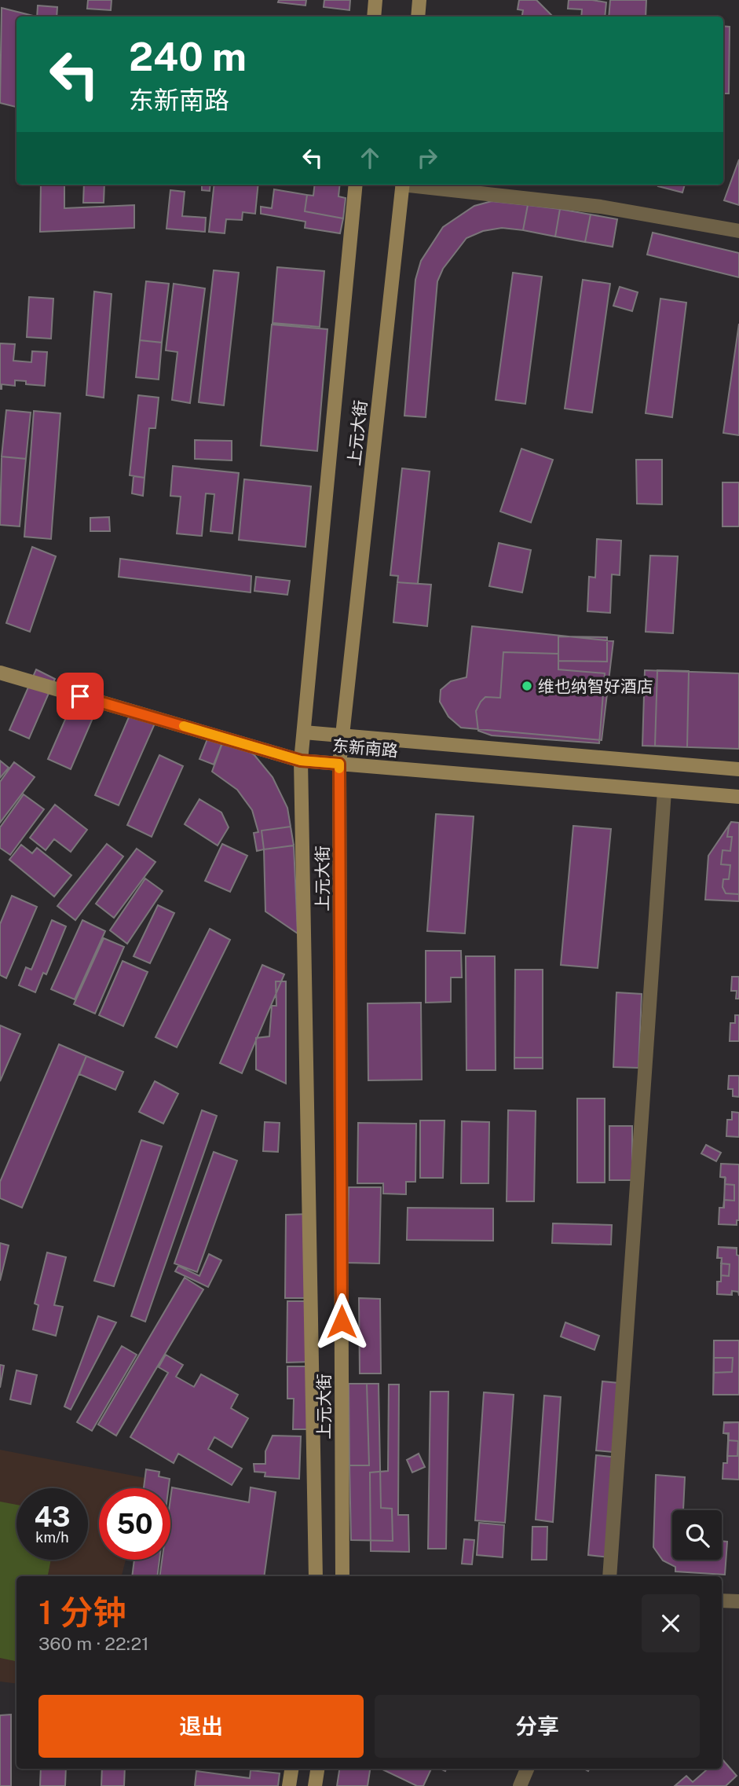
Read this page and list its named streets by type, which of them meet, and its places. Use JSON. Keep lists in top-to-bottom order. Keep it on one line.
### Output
{"streets":{"main road":["上元大街","东新南路"]},"crossings":[["上元大街","东新南路"]],"places":["维也纳智好酒店"],"page":{"turn":["240 m","东新南路"],"speed":"43 km/h","limit":"50","heading":["1 分钟","360 m · 22:21"],"buttons":["退出","分享"]}}
